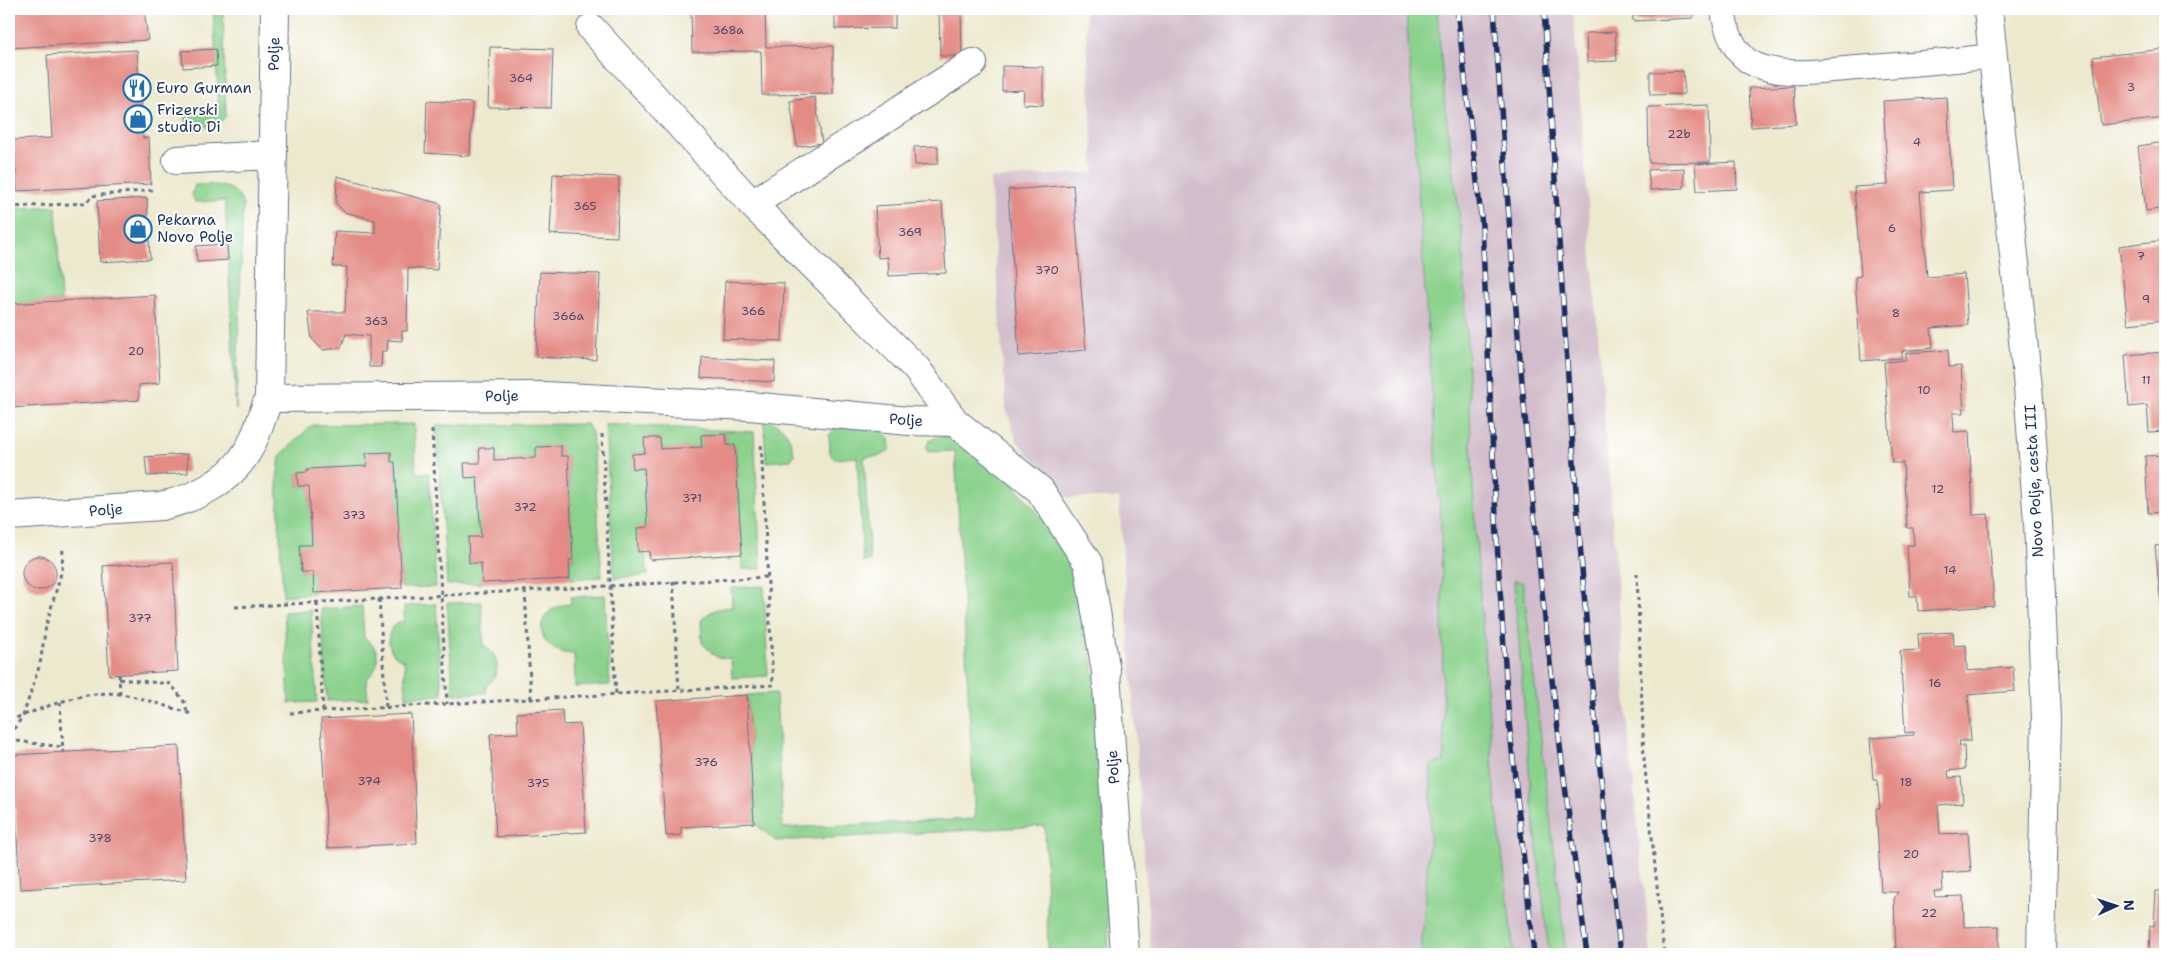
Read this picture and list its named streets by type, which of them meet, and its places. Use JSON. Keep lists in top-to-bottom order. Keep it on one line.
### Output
{"streets":{"street":["Polje","Novo Polje, cesta III"]},"places":{"restaurant":["Euro Gurman"],"shop":["Frizerski studio Di","Pekarna Novo Polje"]},"house_numbers":["368a","364","3","22b","4","365","6","369","7","370","9","366","8","366a","363","20","11","10","12","371","372","373","14","377","16","376","374","18","375","378","20","22"],"north":"right"}
